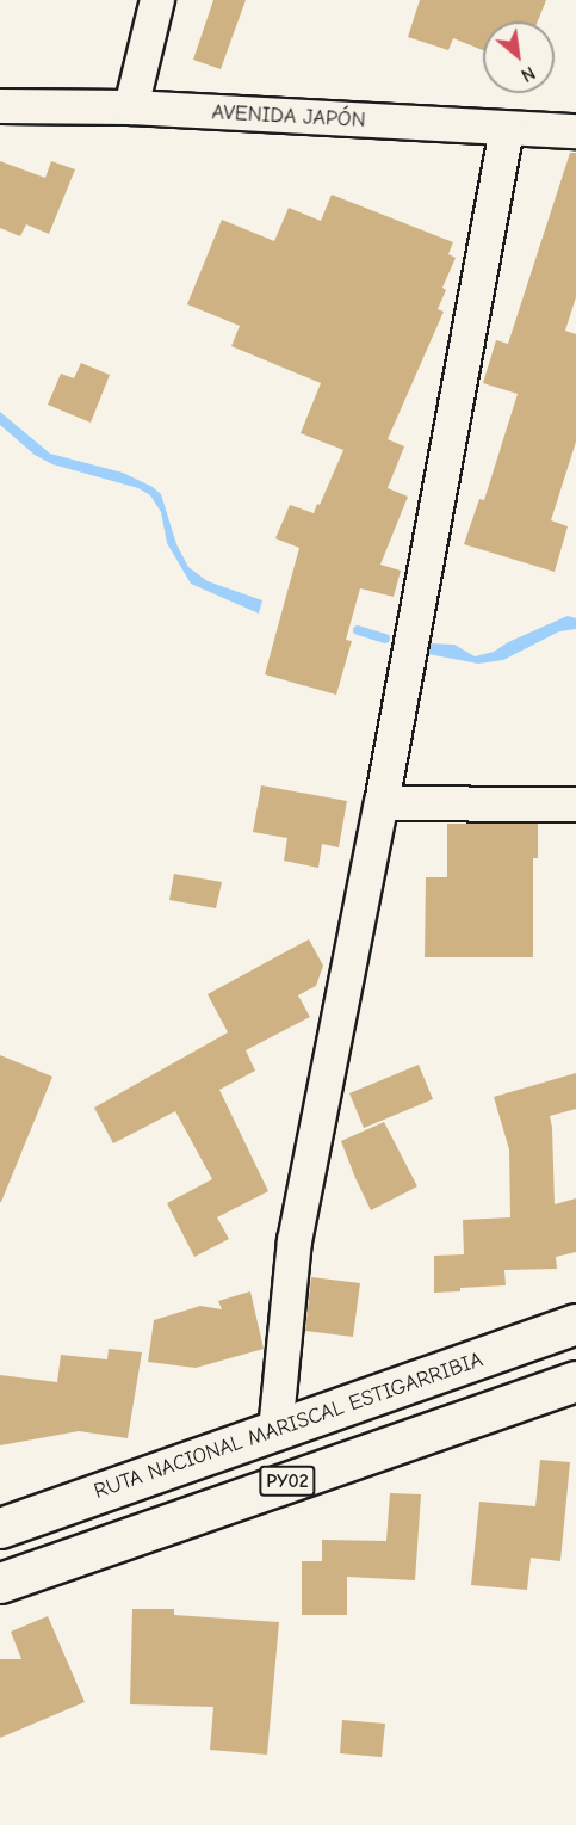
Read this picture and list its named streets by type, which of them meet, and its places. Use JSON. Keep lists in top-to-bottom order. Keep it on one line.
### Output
{"streets":{"highway":["RUTA NACIONAL MARISCAL ESTIGARRIBIA","PY02"],"street":["AVENIDA JAPÓN"]},"north":"bottom right"}
